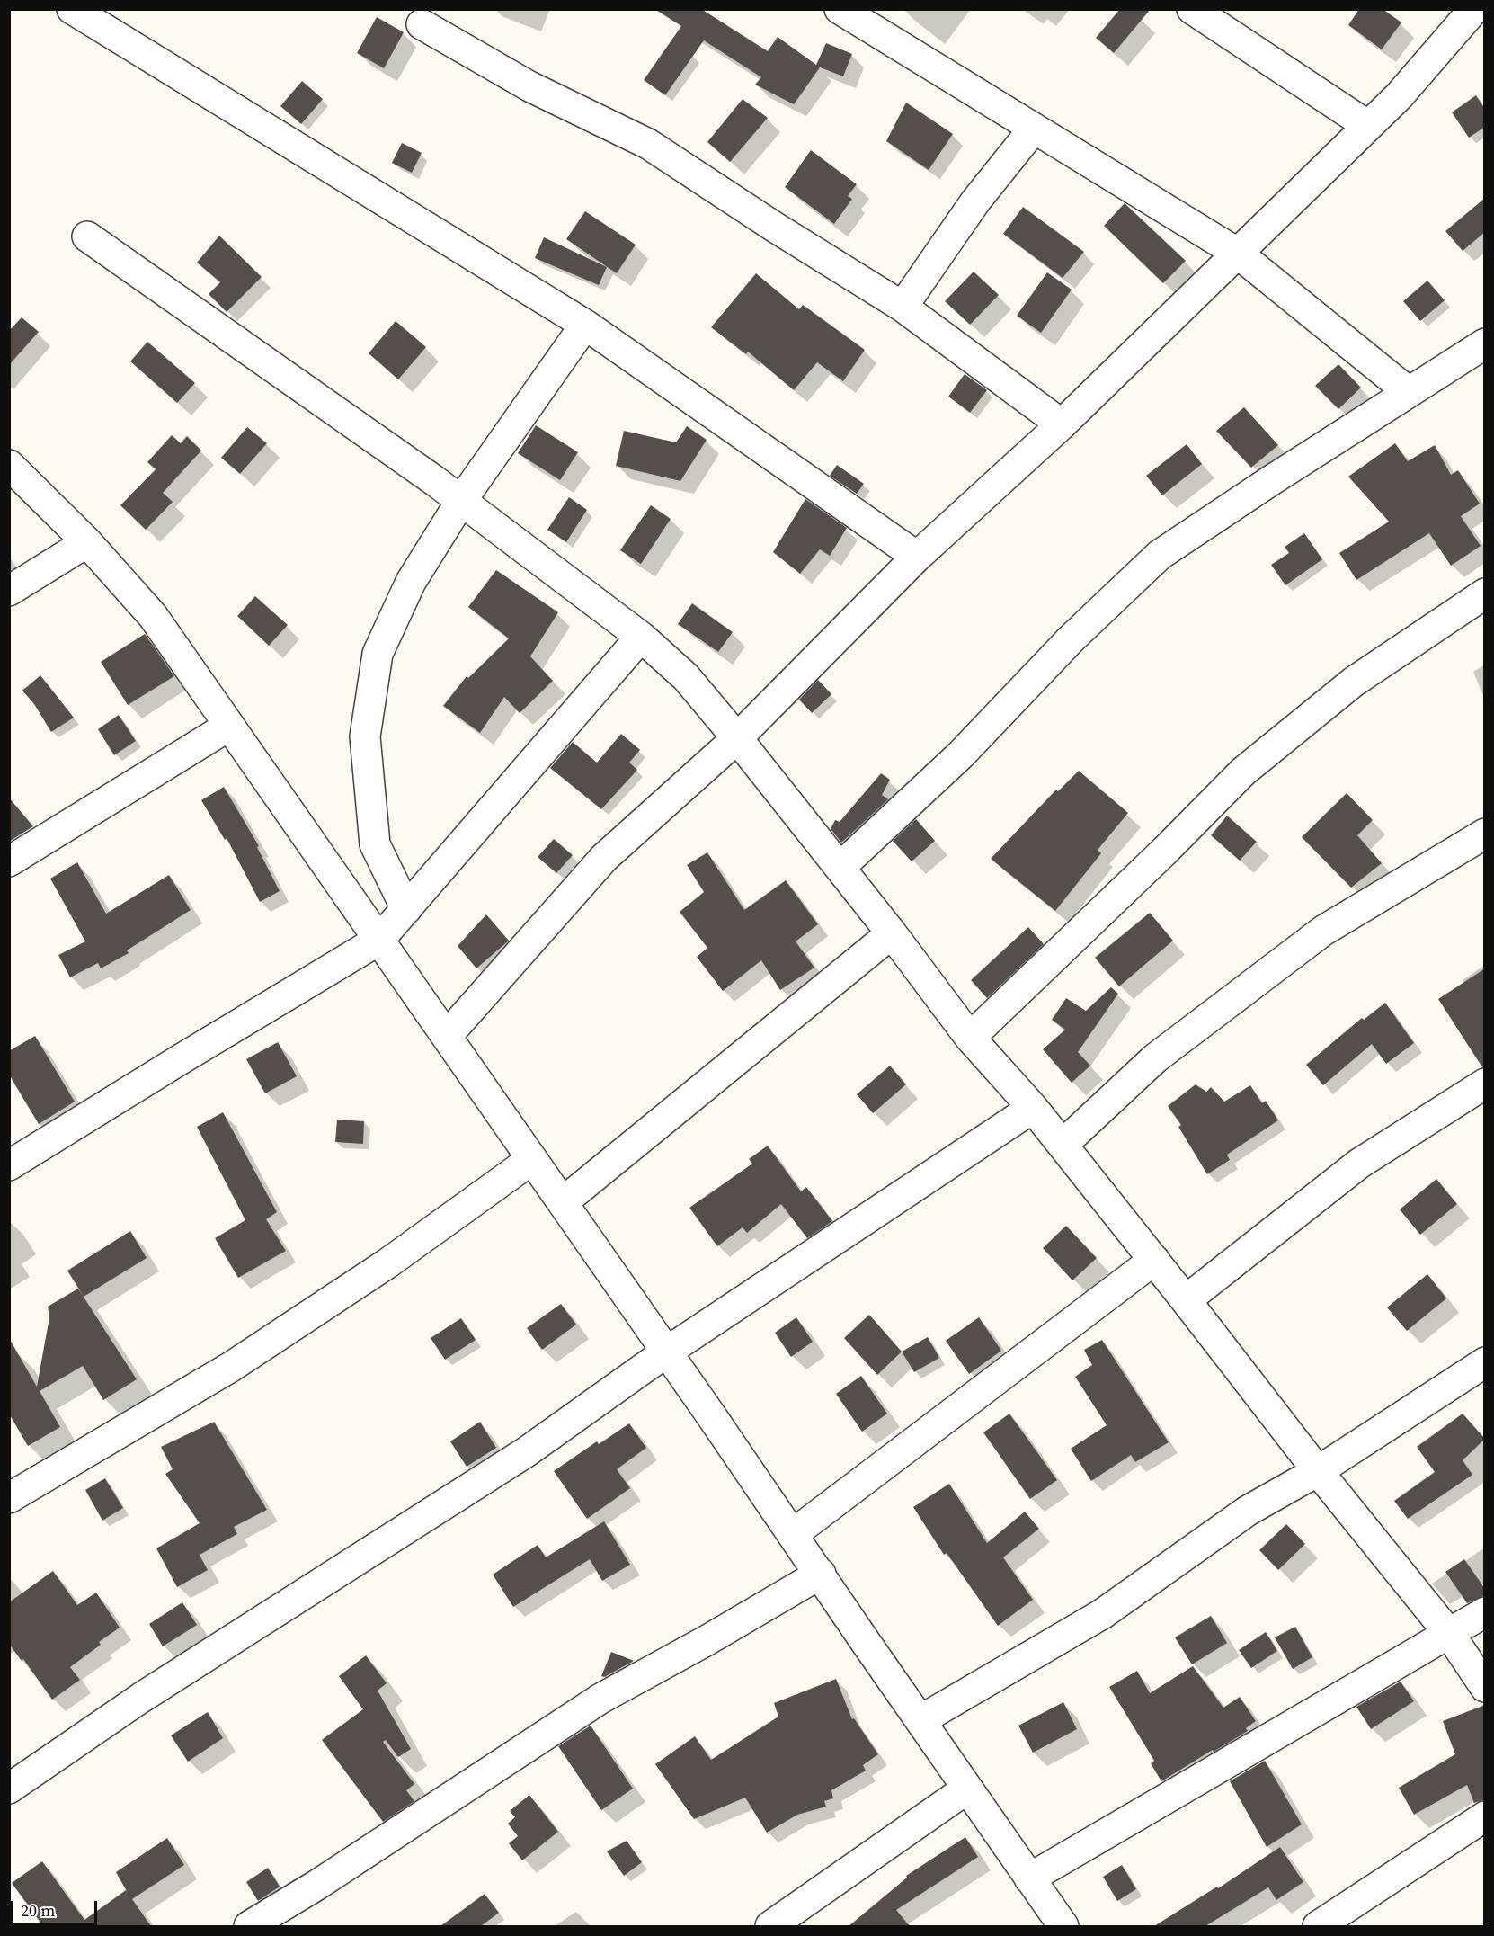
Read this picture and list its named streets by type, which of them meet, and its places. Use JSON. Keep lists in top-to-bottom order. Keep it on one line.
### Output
{"scale_bar":"20 m"}
